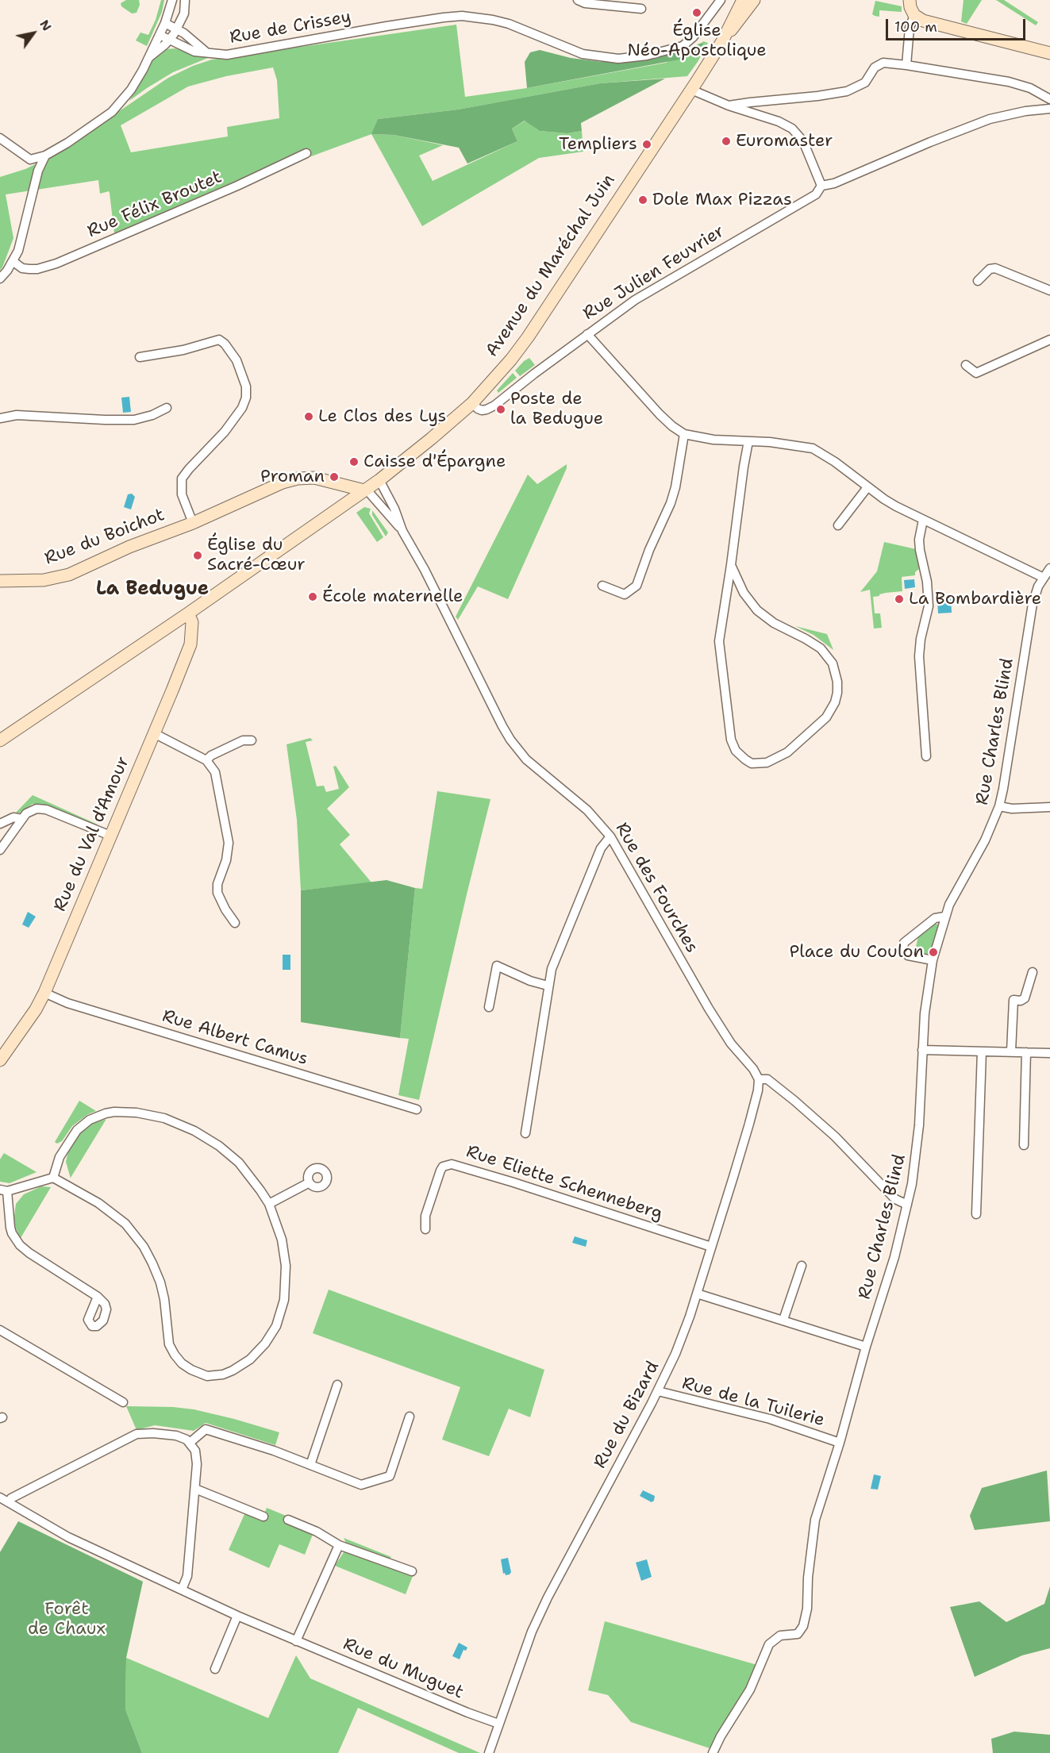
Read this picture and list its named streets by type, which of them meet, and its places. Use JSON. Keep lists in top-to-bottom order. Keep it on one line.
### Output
{"streets":{"main road":["Avenue du Maréchal Juin","Rue du Boichot","Rue du Val d'Amour"],"street":["Rue de Crissey","Rue Félix Broutet","Rue Julien Feuvrier","Rue Charles Blind","Rue des Fourches","Rue Albert Camus","Rue Eliette Schenneberg","Rue de la Tuilerie","Rue du Bizard","Rue du Muguet"]},"crossings":[["Avenue du Maréchal Juin","Rue Julien Feuvrier"],["Avenue du Maréchal Juin","Rue du Boichot"],["Avenue du Maréchal Juin","Rue du Val d'Amour"],["Avenue du Maréchal Juin","Rue des Fourches"],["Rue du Boichot","Rue des Fourches"],["Rue Charles Blind","Rue de la Tuilerie"],["Rue du Val d'Amour","Rue Albert Camus"],["Rue des Fourches","Rue du Bizard"],["Rue Eliette Schenneberg","Rue du Bizard"],["Rue de la Tuilerie","Rue du Bizard"],["Rue du Bizard","Rue du Muguet"]],"districts":["La Bedugue"],"parks":["Forêt de Chaux"],"places":["Église Néo-Apostolique","Euromaster","Templiers","Dole Max Pizzas","Poste de la Bedugue","Le Clos des Lys","Caisse d'Épargne","Proman","Église du Sacré-Cœur","École maternelle","La Bombardière","Place du Coulon"],"scale_bar":"100 m","north":"top right"}
